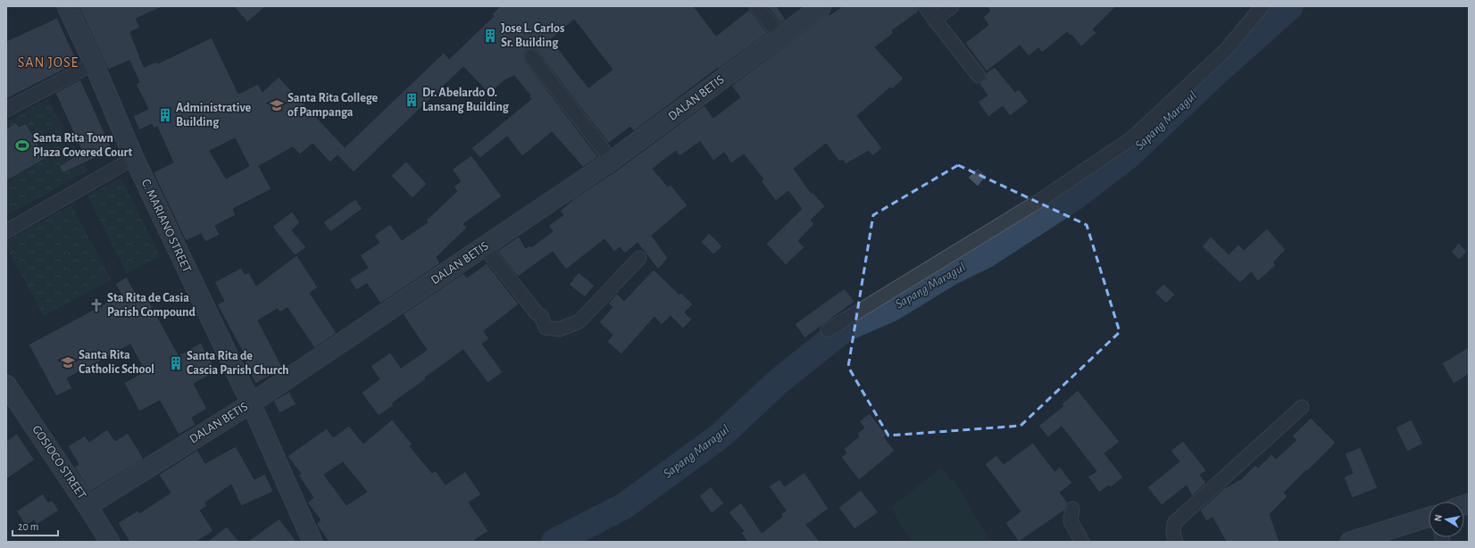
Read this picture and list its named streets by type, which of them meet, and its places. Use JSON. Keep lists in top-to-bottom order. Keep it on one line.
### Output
{"streets":{"street":["DALAN BETIS","C. MARIANO STREET","GOSIOCO STREET"]},"crossings":[["DALAN BETIS","C. MARIANO STREET"],["DALAN BETIS","GOSIOCO STREET"]],"districts":["SAN JOSE"],"water":["Sapang Maragul"],"places":{"building":["Jose L. Carlos Sr. Building","Dr. Abelardo O. Lansang Building","Administrative Building","Santa Rita de Cascia Parish Church"],"school or university":["Santa Rita College of Pampanga","Santa Rita Catholic School"],"sports":["Santa Rita Town Plaza Covered Court"],"church":["Sta Rita de Casia Parish Compound"]},"scale_bar":"20 m","north":"left"}
